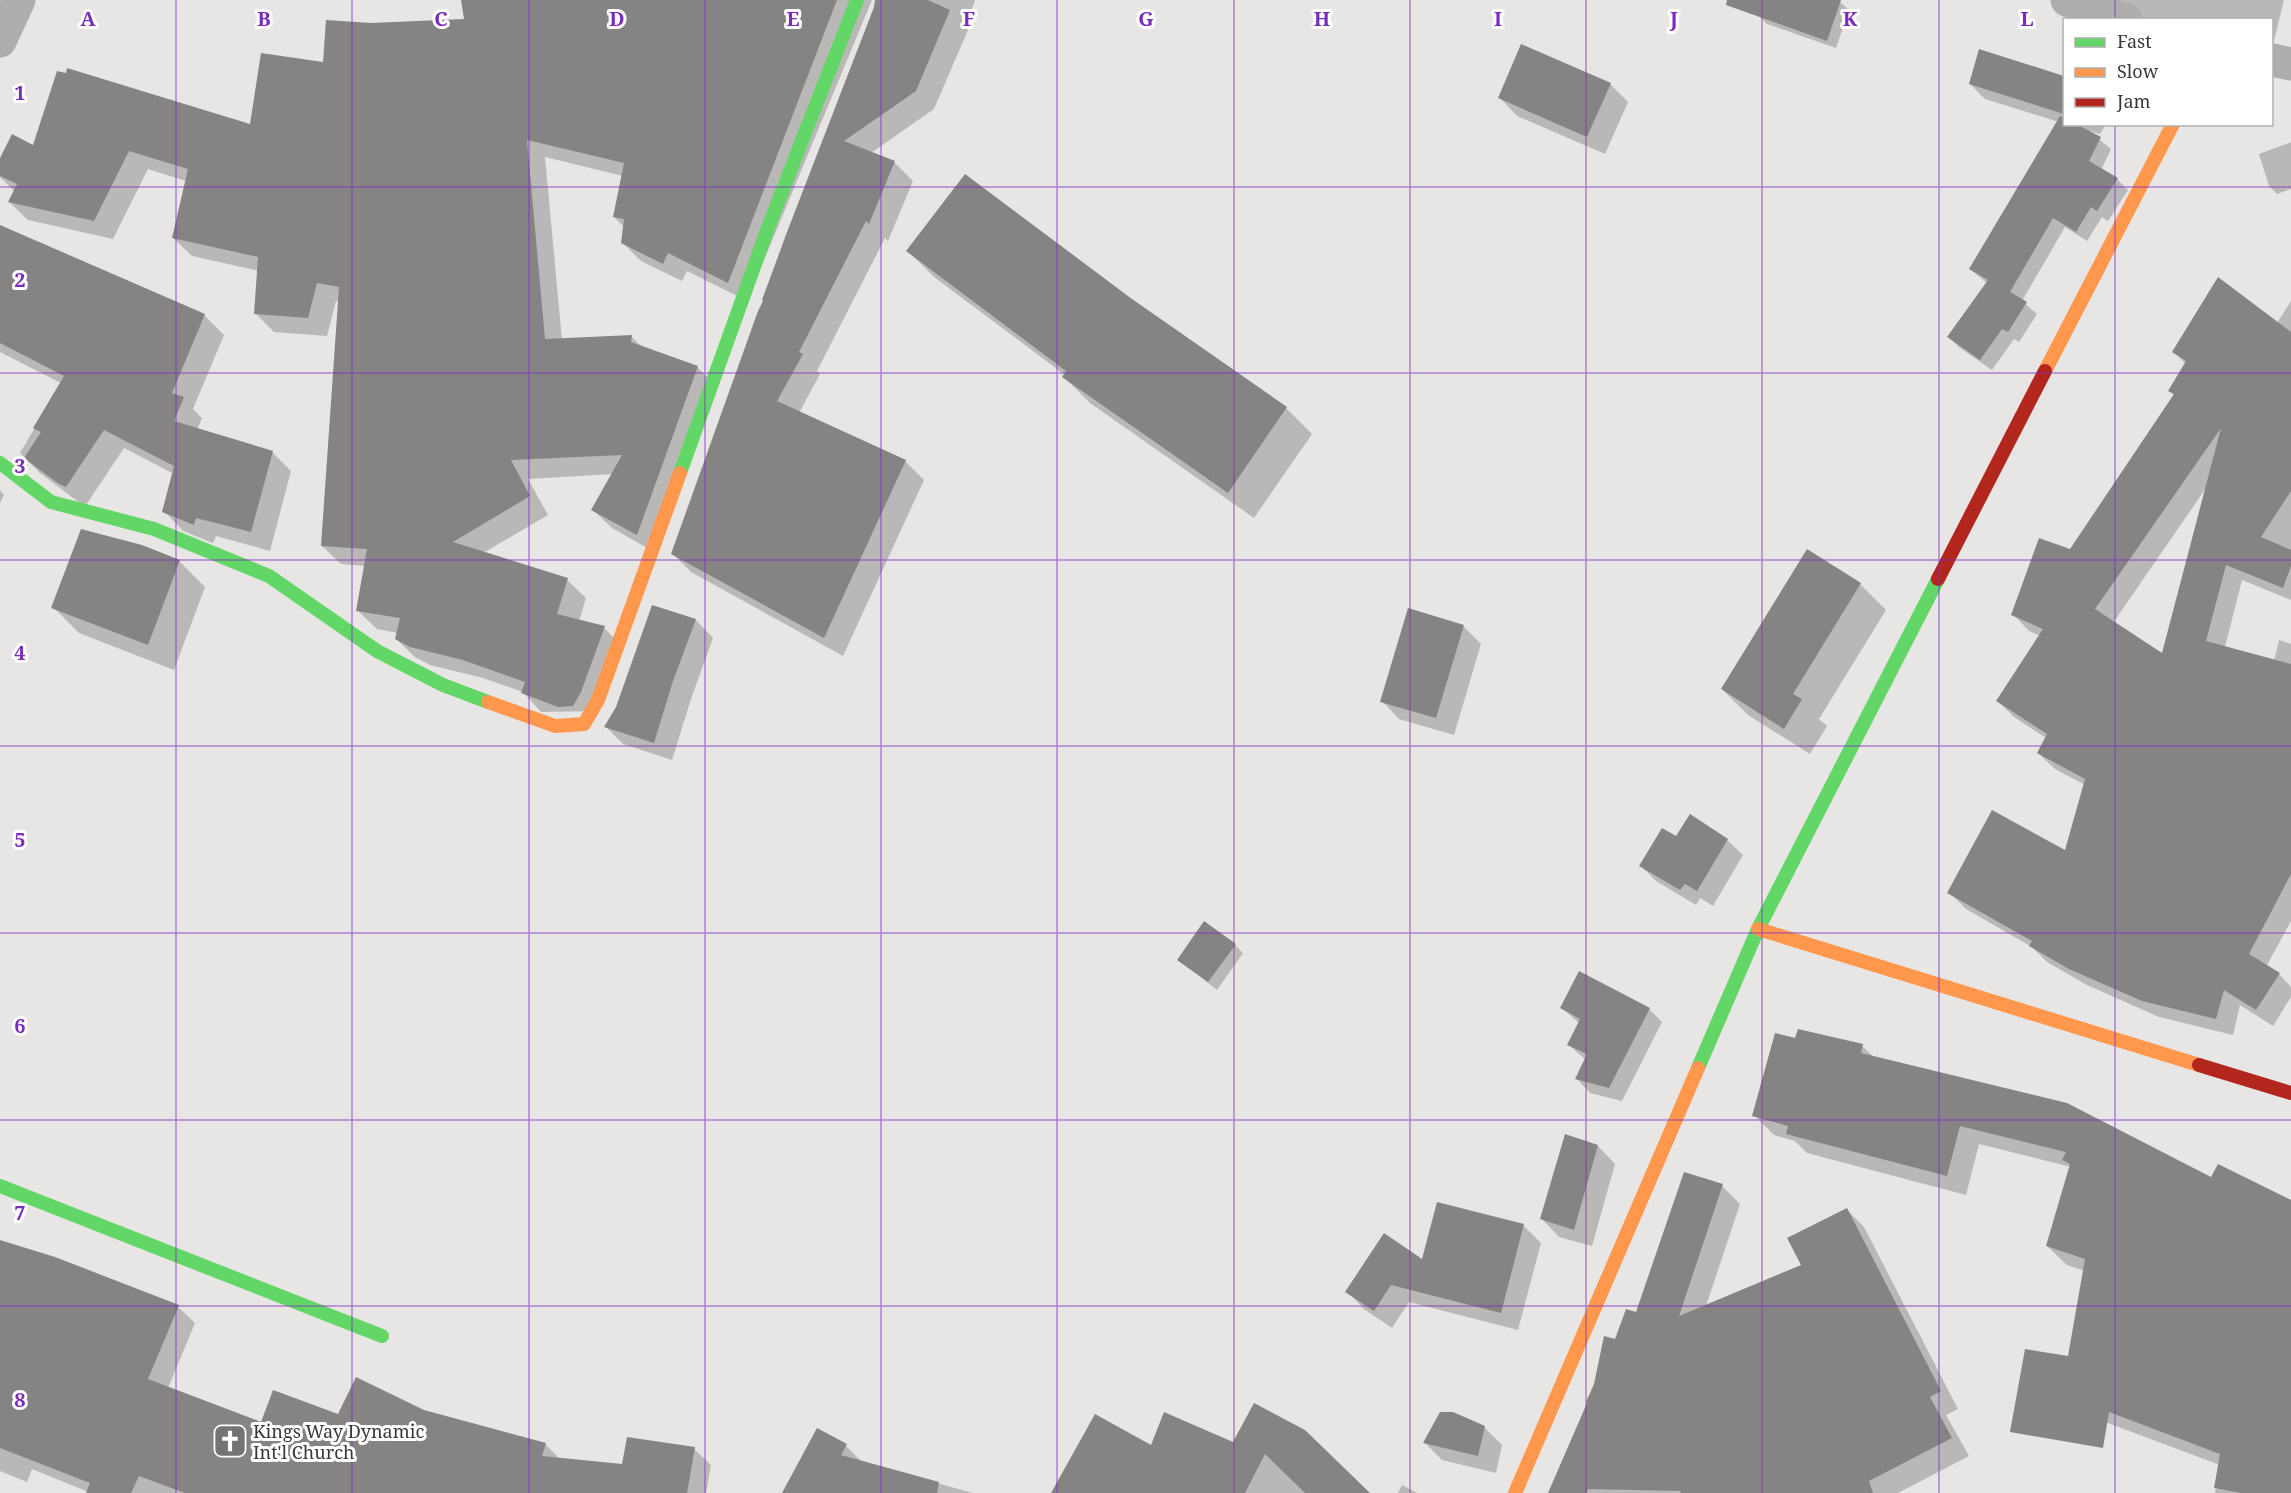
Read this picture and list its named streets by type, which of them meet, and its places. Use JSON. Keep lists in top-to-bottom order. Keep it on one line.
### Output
{"places":{"church":["Kings Way Dynamic Int'l Church"]},"legend":["Fast","Slow","Jam"],"grid":{"columns":["A","B","C","D","E","F","G","H","I","J","K","L"],"rows":["1","2","3","4","5","6","7","8"]}}
